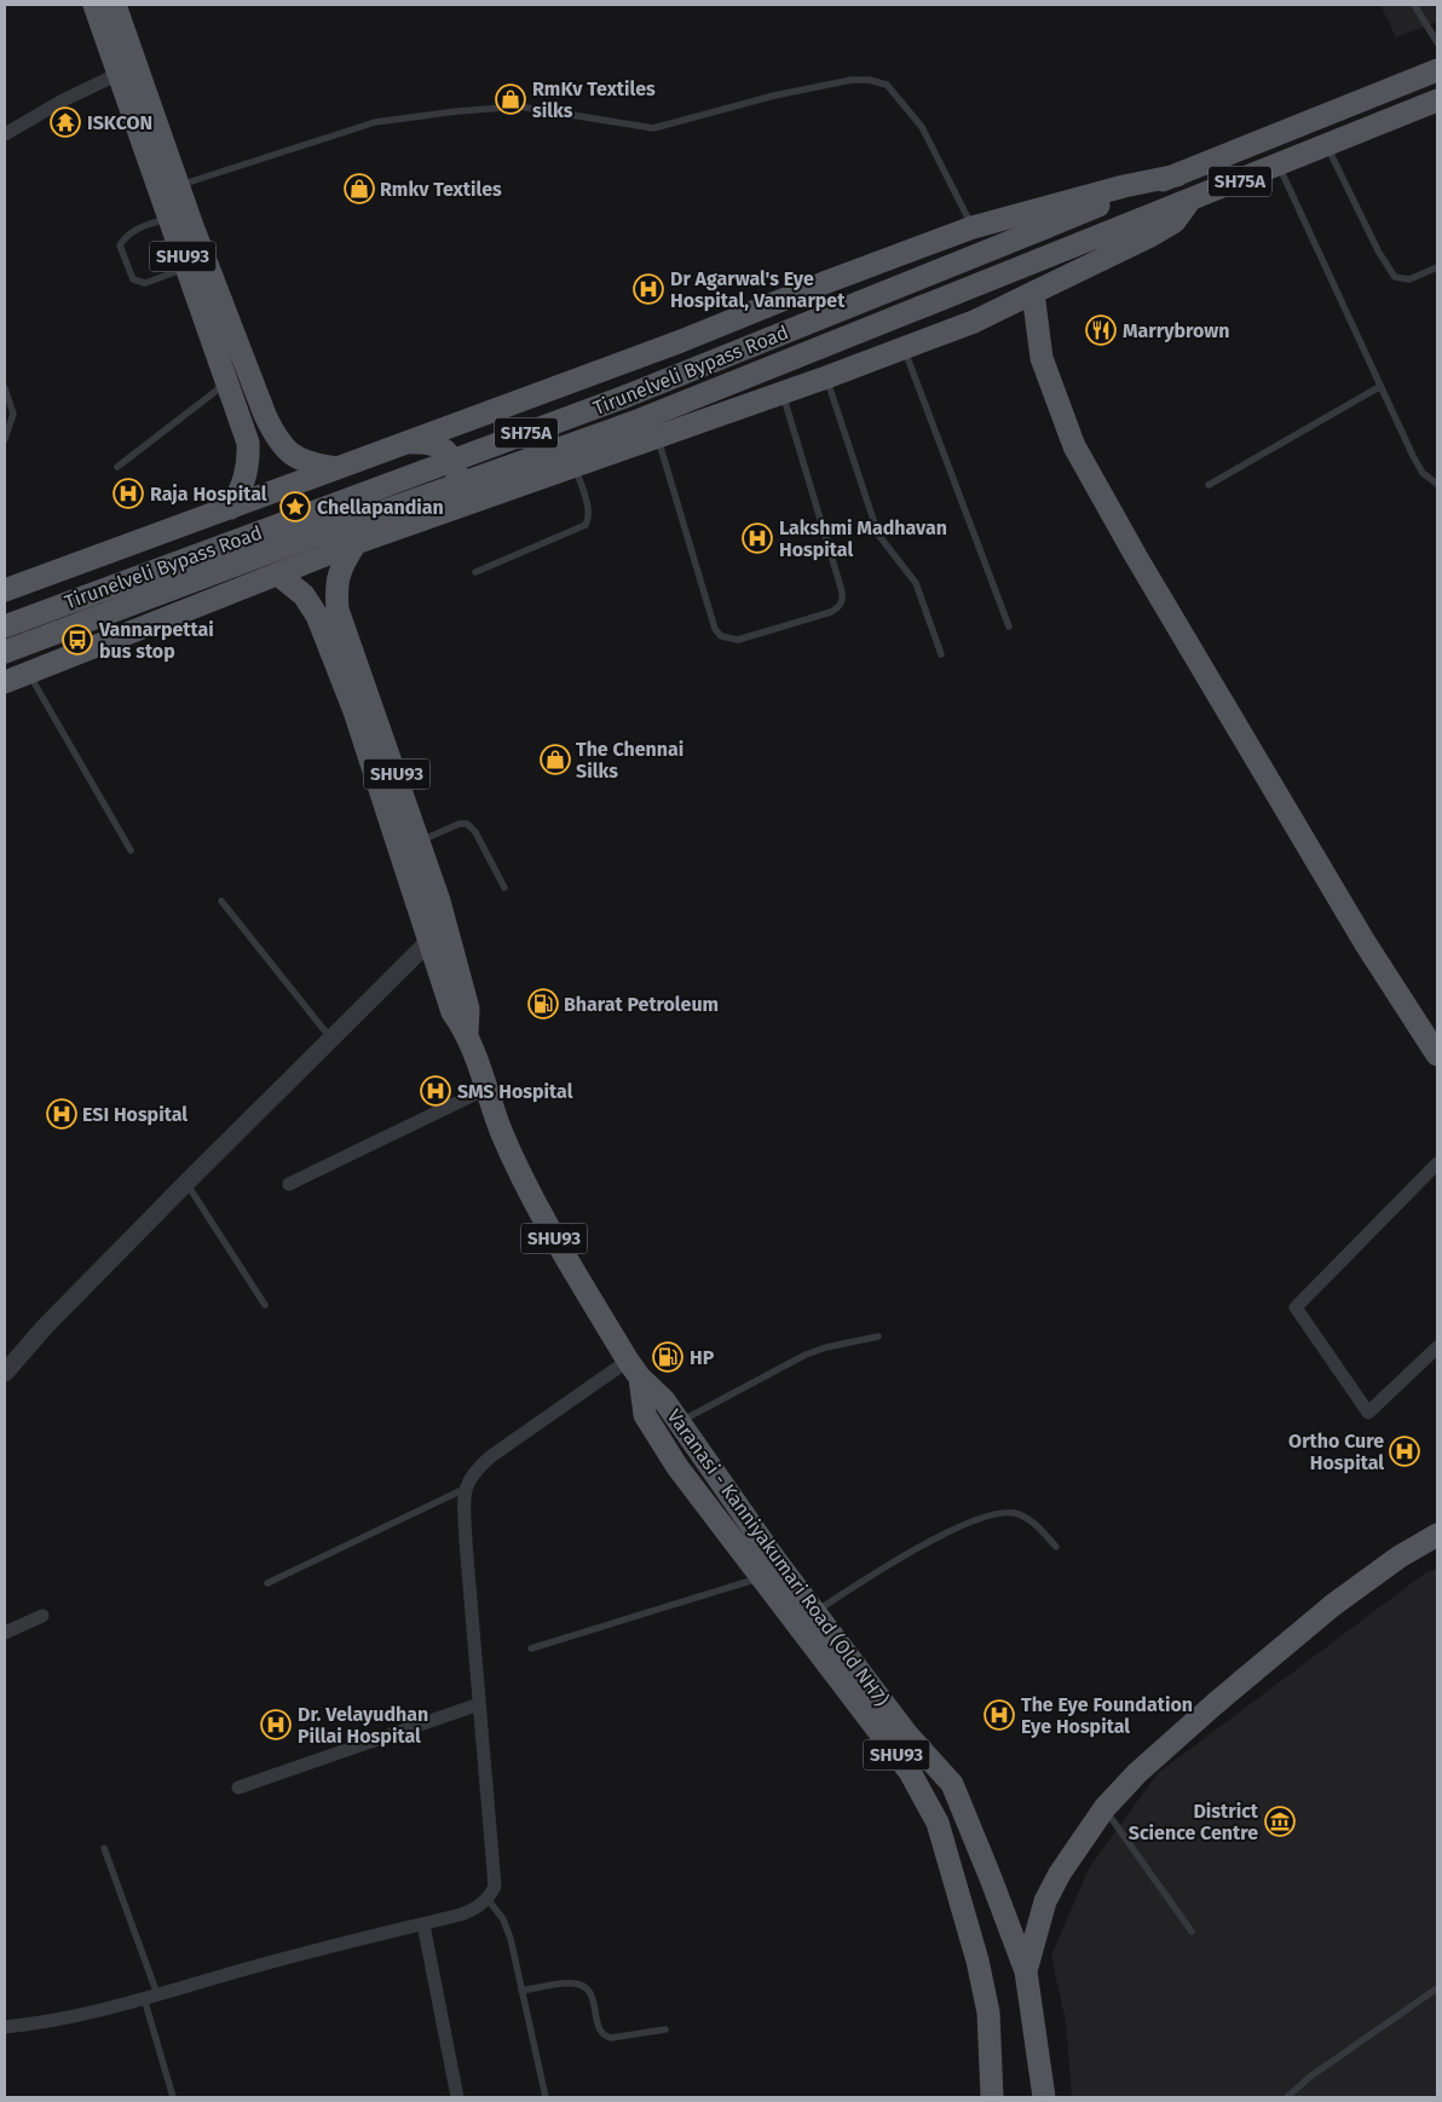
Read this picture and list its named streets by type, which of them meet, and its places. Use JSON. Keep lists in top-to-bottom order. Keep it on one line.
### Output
{"streets":{"main road":["SH75A","SHU93","Tirunelveli Bypass Road","Varanasi - Kanniyakumari Road (Old NH7)"]},"places":{"shop":["RmKv Textiles silks","Rmkv Textiles","The Chennai Silks"],"temple":["ISKCON"],"hospital":["Dr Agarwal's Eye Hospital, Vannarpet","Raja Hospital","Lakshmi Madhavan Hospital","SMS Hospital","ESI Hospital","Ortho Cure Hospital","The Eye Foundation Eye Hospital","Dr. Velayudhan Pillai Hospital"],"restaurant":["Marrybrown"],"place":["Chellapandian"],"bus stop":["Vannarpettai bus stop"],"fuel station":["Bharat Petroleum","HP"],"museum":["District Science Centre"]}}
